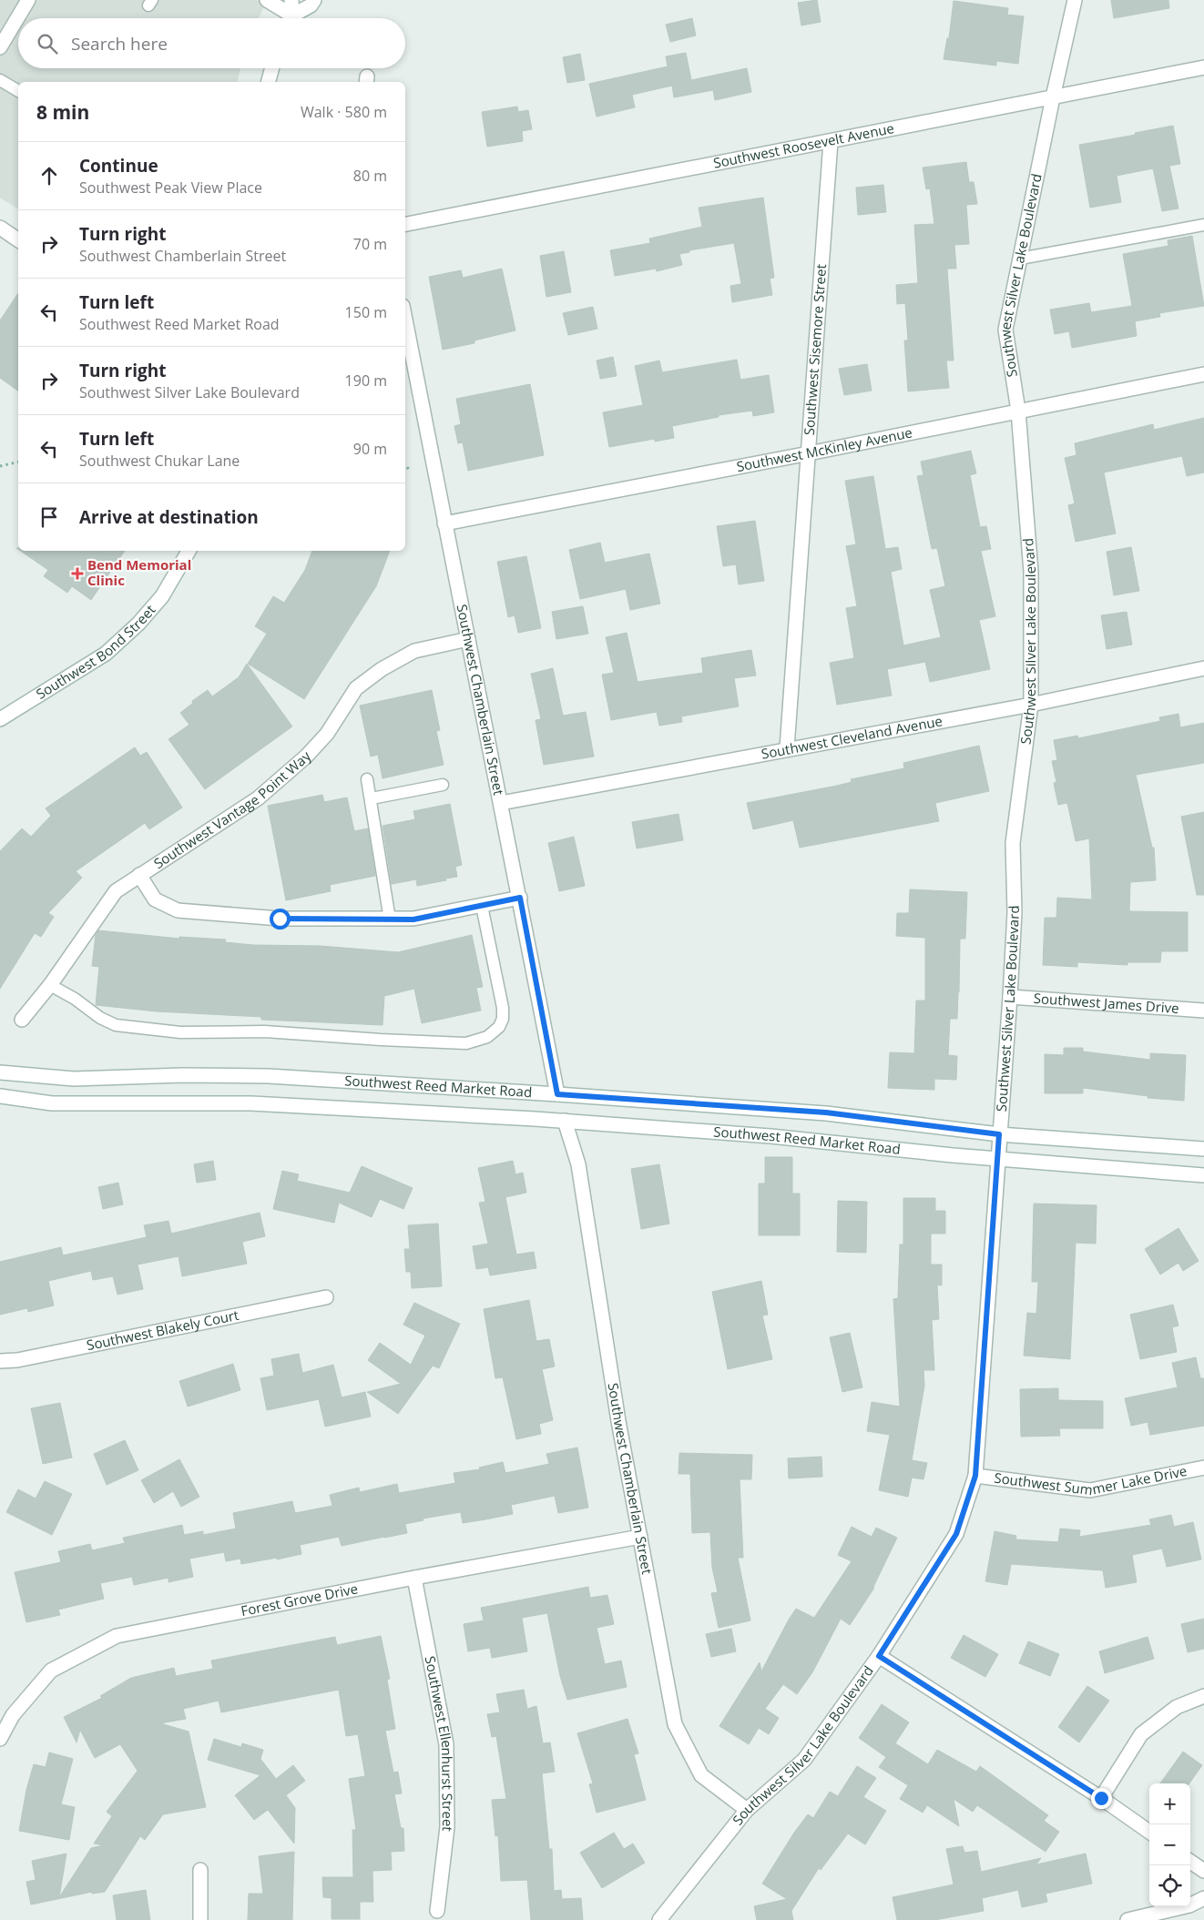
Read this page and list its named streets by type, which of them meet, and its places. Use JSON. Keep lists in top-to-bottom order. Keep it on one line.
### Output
{"streets":{"street":["Southwest Roosevelt Avenue","Southwest Silver Lake Boulevard","Southwest Sisemore Street","Southwest McKinley Avenue","Southwest Bond Street","Southwest Chamberlain Street","Southwest Cleveland Avenue","Southwest Vantage Point Way","Southwest James Drive","Southwest Reed Market Road","Southwest Blakely Court","Southwest Summer Lake Drive","Forest Grove Drive","Southwest Ellenhurst Street"]},"crossings":[["Southwest Roosevelt Avenue","Southwest Silver Lake Boulevard"],["Southwest Roosevelt Avenue","Southwest Sisemore Street"],["Southwest Silver Lake Boulevard","Southwest McKinley Avenue"],["Southwest Silver Lake Boulevard","Southwest Chamberlain Street"],["Southwest Silver Lake Boulevard","Southwest Cleveland Avenue"],["Southwest Silver Lake Boulevard","Southwest James Drive"],["Southwest Silver Lake Boulevard","Southwest Reed Market Road"],["Southwest Silver Lake Boulevard","Southwest Summer Lake Drive"],["Southwest Sisemore Street","Southwest McKinley Avenue"],["Southwest Sisemore Street","Southwest Cleveland Avenue"],["Southwest McKinley Avenue","Southwest Chamberlain Street"],["Southwest Chamberlain Street","Southwest Cleveland Avenue"],["Southwest Chamberlain Street","Southwest Vantage Point Way"],["Southwest Chamberlain Street","Southwest Reed Market Road"],["Southwest Chamberlain Street","Forest Grove Drive"],["Forest Grove Drive","Southwest Ellenhurst Street"]],"places":{"health":["Bend Memorial Clinic"]},"page":{"search":"Search here","heading":["8 min","Walk · 580 m"],"list":[["Continue","Southwest Peak View Place","80 m"],["Turn right","Southwest Chamberlain Street","70 m"],["Turn left","Southwest Reed Market Road","150 m"],["Turn right","Southwest Silver Lake Boulevard","190 m"],["Turn left","Southwest Chukar Lane","90 m"],"Arrive at destination"],"map_buttons":["+","−"]}}
